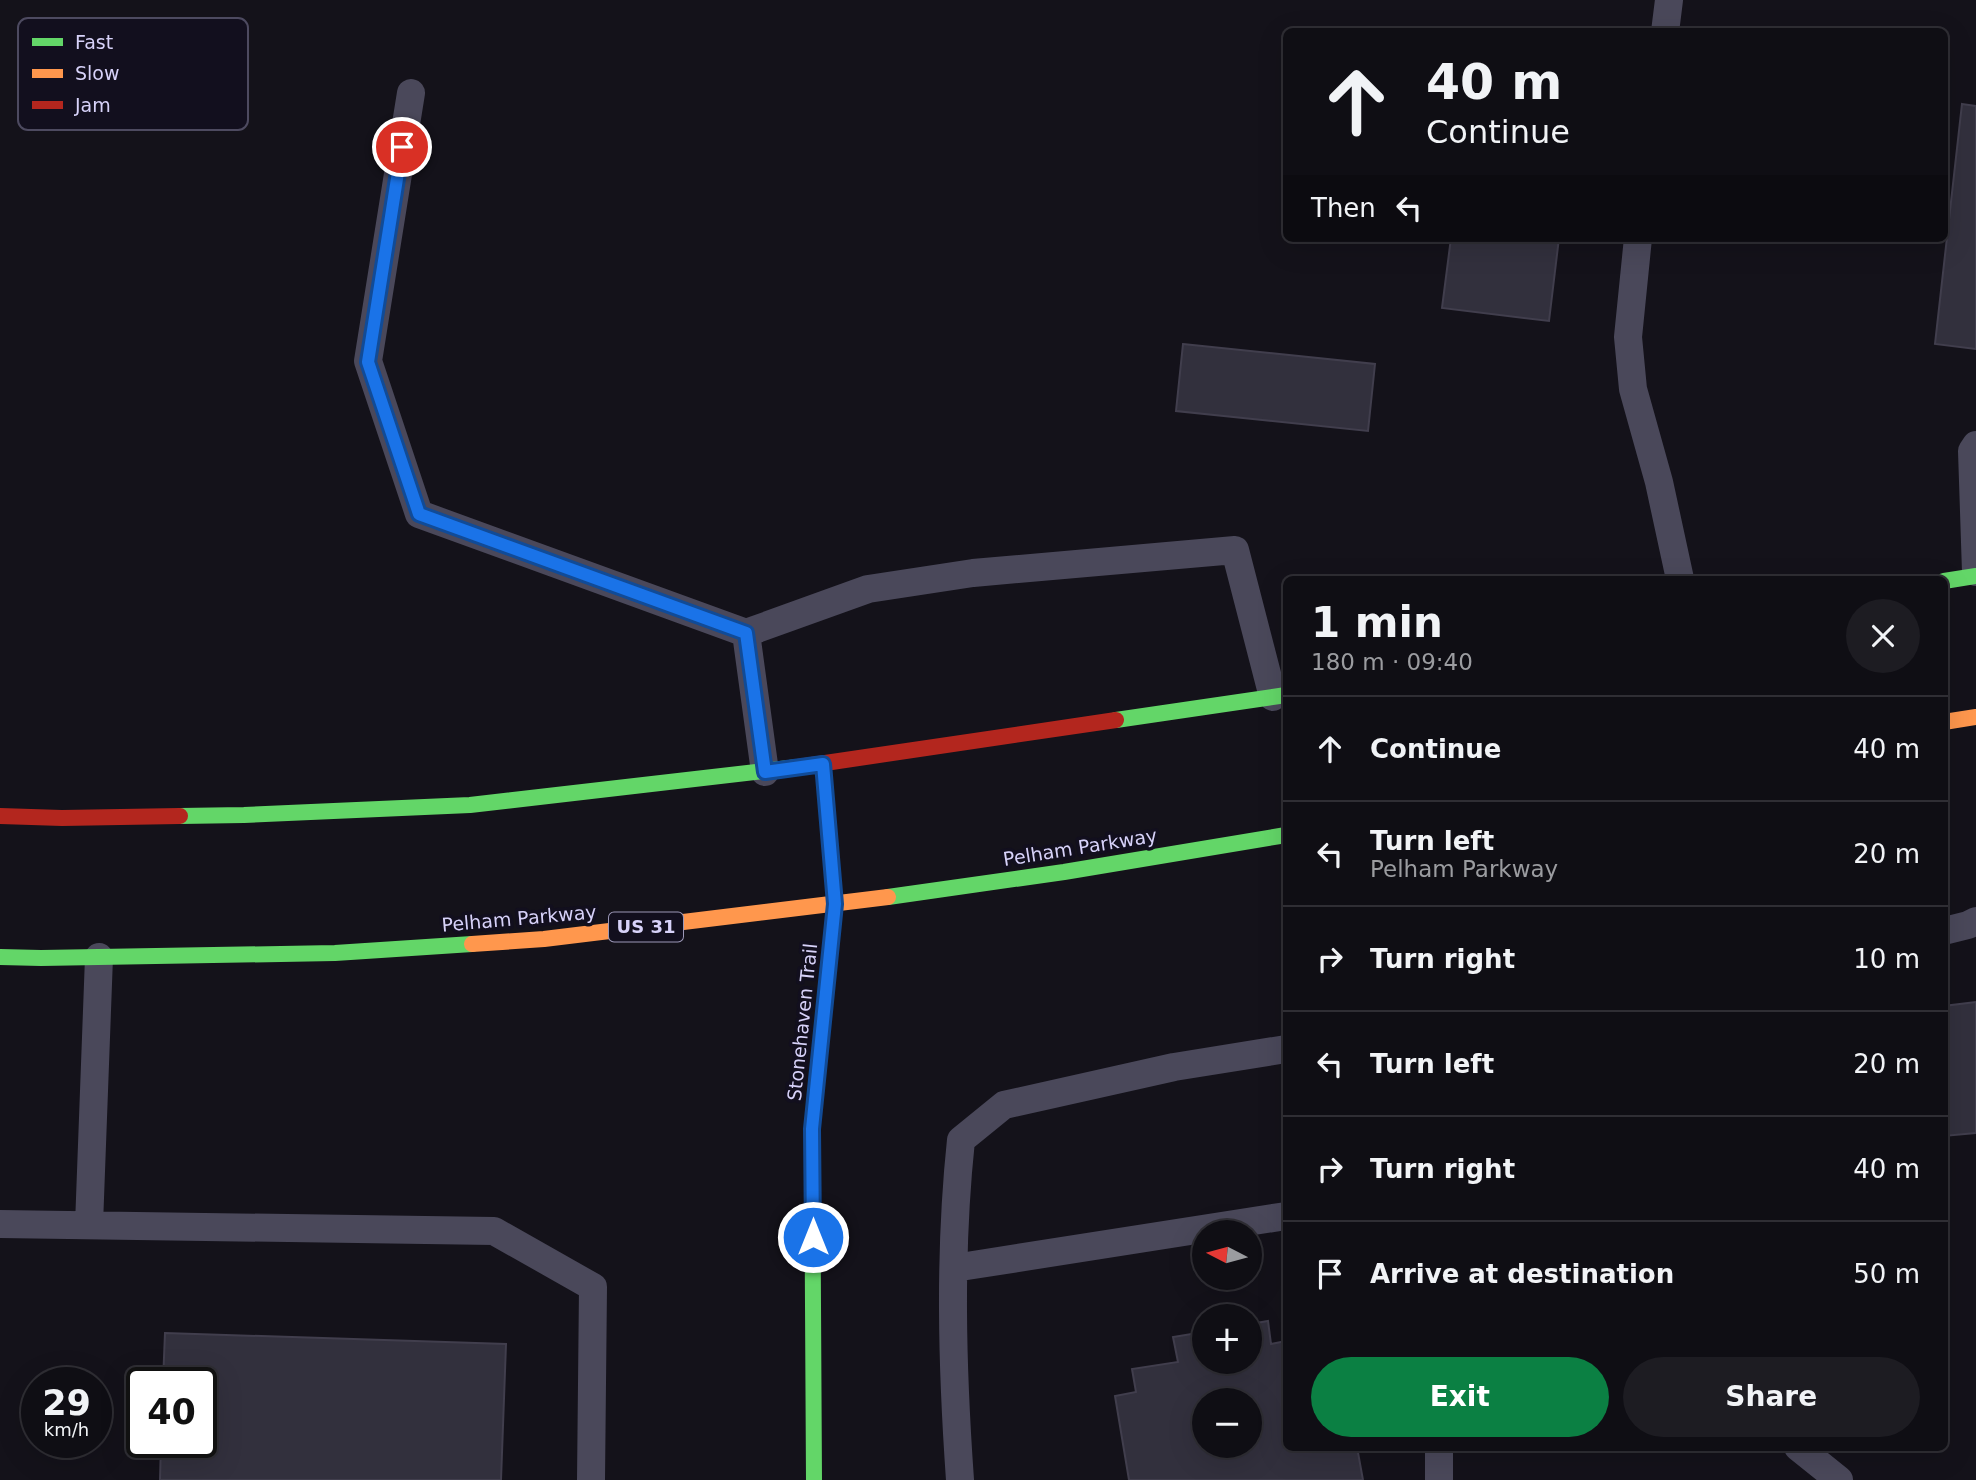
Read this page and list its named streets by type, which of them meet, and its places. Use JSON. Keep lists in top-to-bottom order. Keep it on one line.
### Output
{"streets":{"main road":["Pelham Parkway","US 31","Stonehaven Trail"]},"crossings":[["Pelham Parkway","Stonehaven Trail"]],"legend":["Fast","Slow","Jam"],"north":"left","page":{"turn":["40 m","Continue"],"then":"Then","heading":["1 min","180 m · 09:40"],"list":[{"name":"Continue","value":"40 m"},{"name":"Turn left","note":"Pelham Parkway","value":"20 m"},{"name":"Turn right","value":"10 m"},{"name":"Turn left","value":"20 m"},{"name":"Turn right","value":"40 m"},{"name":"Arrive at destination","value":"50 m"}],"map_buttons":["+","−"],"buttons":["Exit","Share"],"speed":"29 km/h","limit":"40"}}
